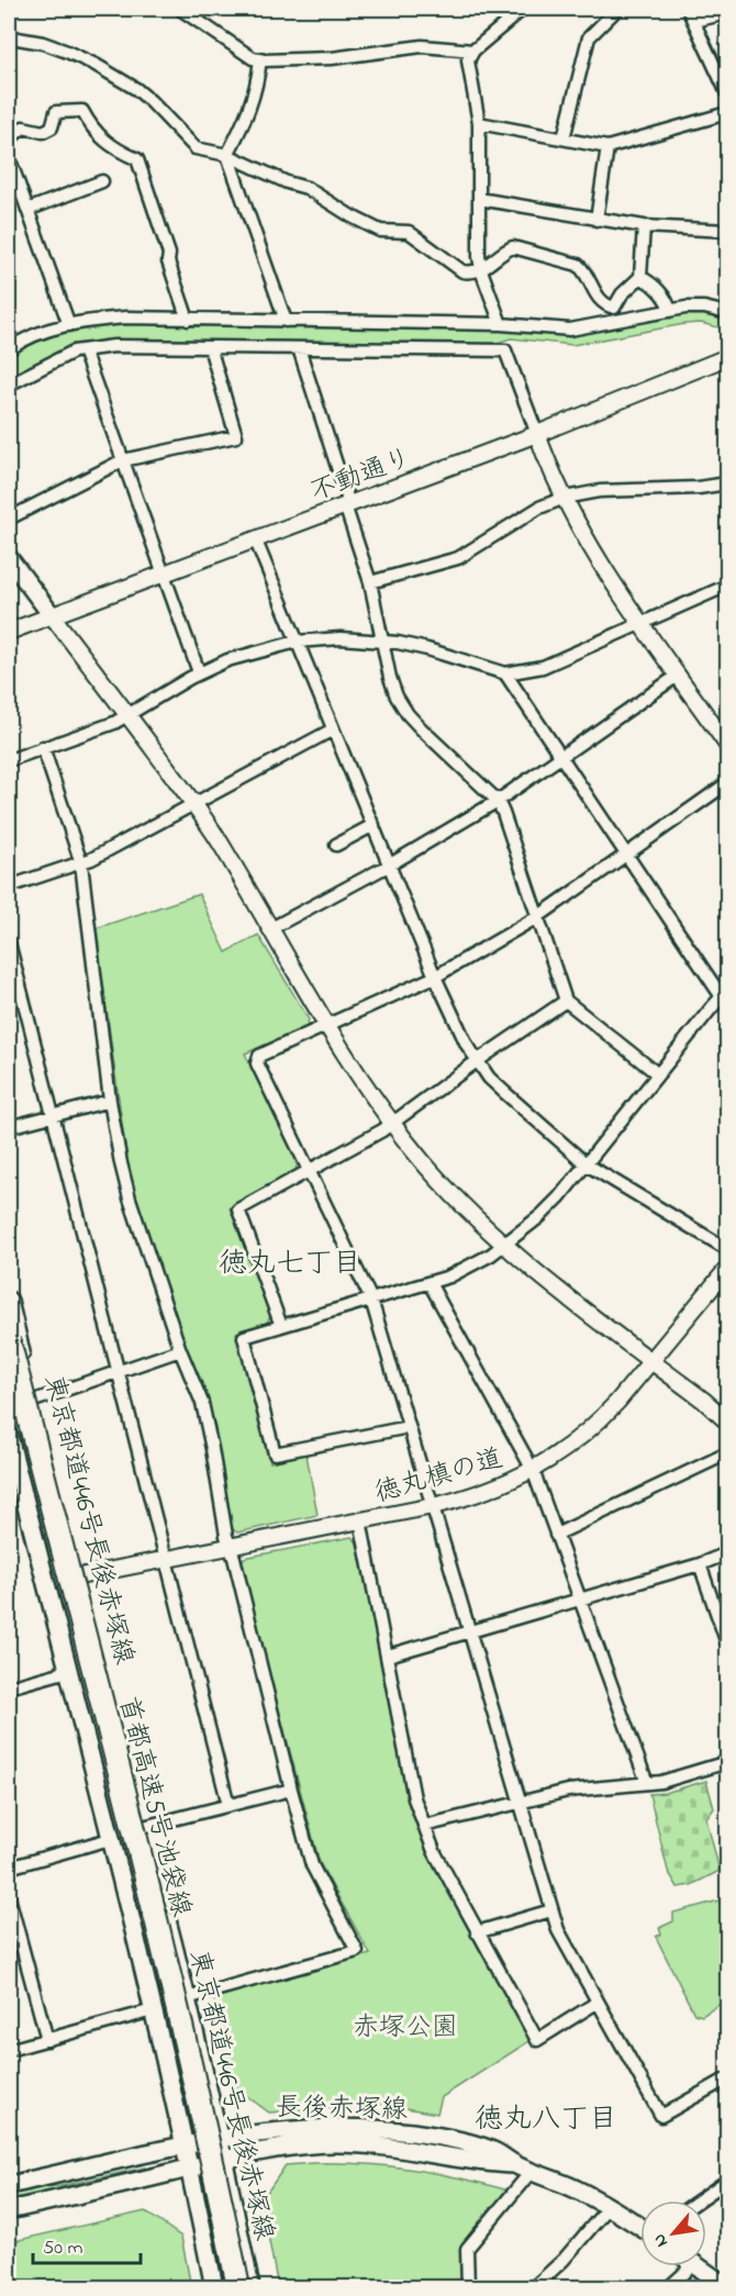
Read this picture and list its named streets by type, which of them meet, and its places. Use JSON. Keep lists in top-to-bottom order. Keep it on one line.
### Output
{"streets":{"highway":["首都高速5号池袋線"],"main road":["東京都道446号長後赤塚線","長後赤塚線"],"street":["不動通り","徳丸槙の道"]},"crossings":[["徳丸槙の道","東京都道446号長後赤塚線"],["東京都道446号長後赤塚線","長後赤塚線"]],"districts":["徳丸七丁目","徳丸八丁目"],"parks":["赤塚公園"],"scale_bar":"50 m","north":"bottom left"}
